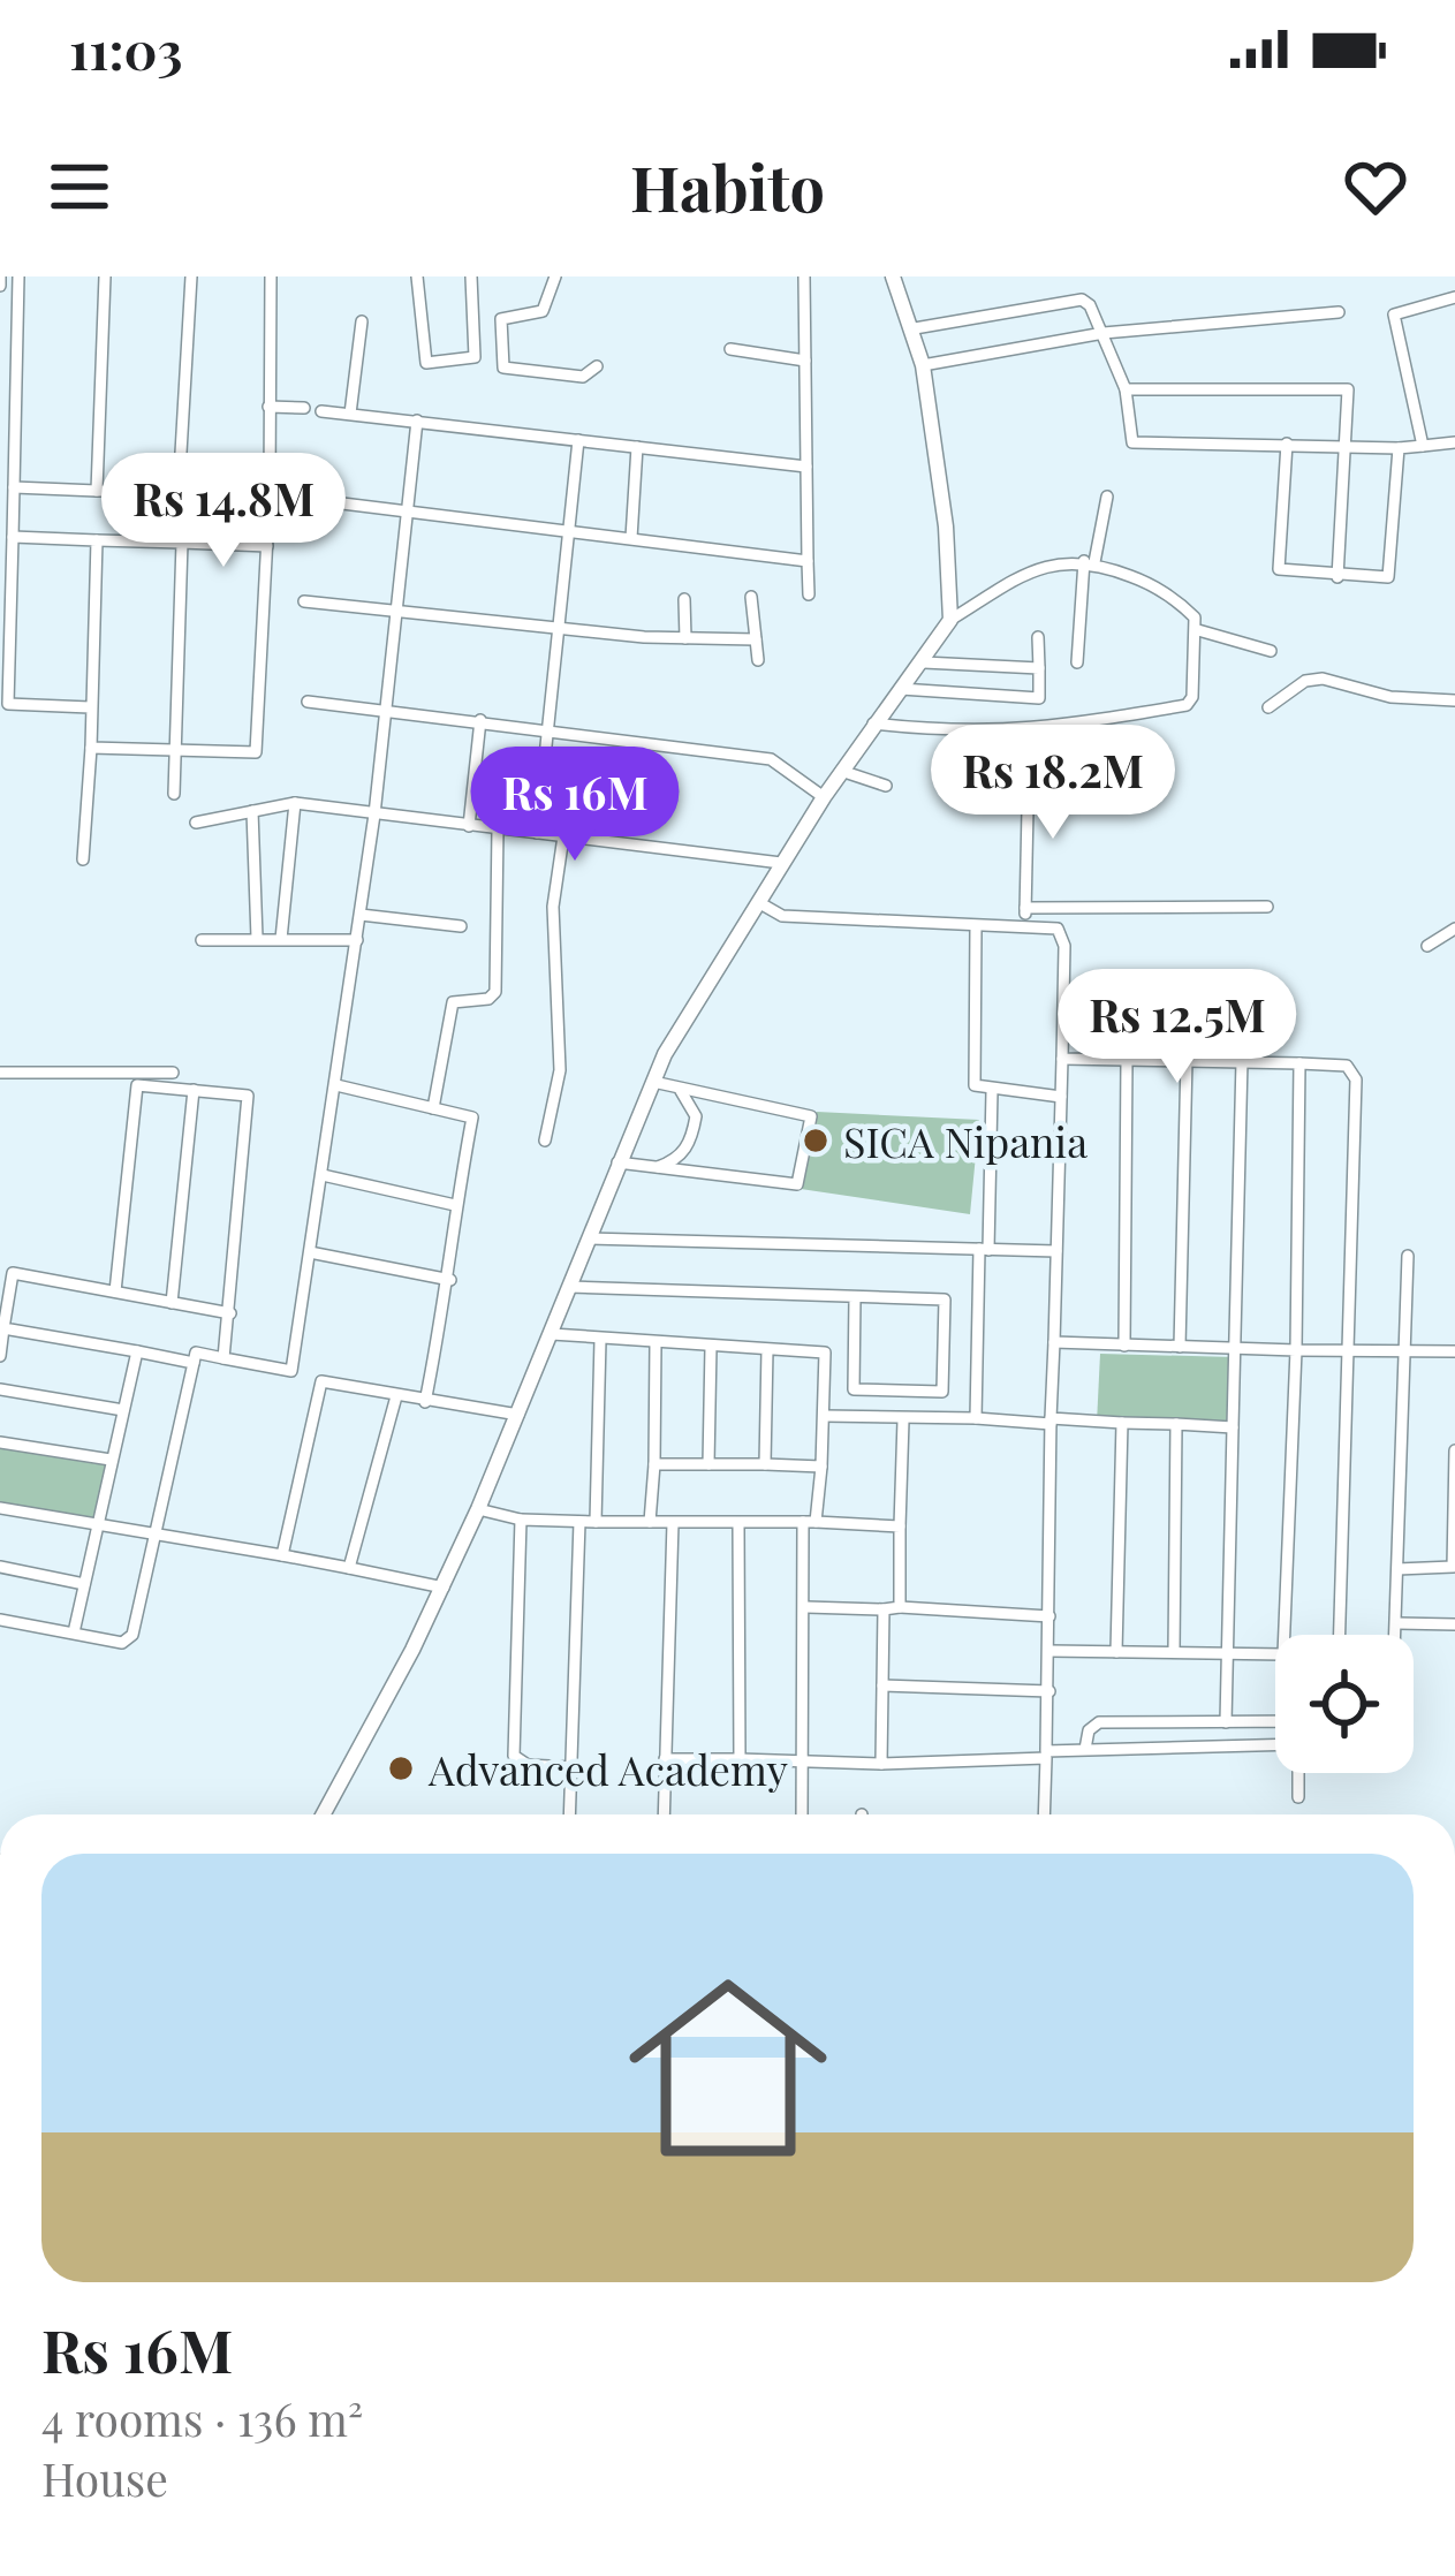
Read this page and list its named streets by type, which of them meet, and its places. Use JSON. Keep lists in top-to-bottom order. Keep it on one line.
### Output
{"places":["SICA Nipania","Advanced Academy"],"page":{"status":"11:03","header":"Habito","price":["Rs 14.8M","Rs 18.2M","Rs 16M","Rs 12.5M"],"list":[{"name":"Rs 16M","note":"4 rooms · 136 m² · House"}]}}
